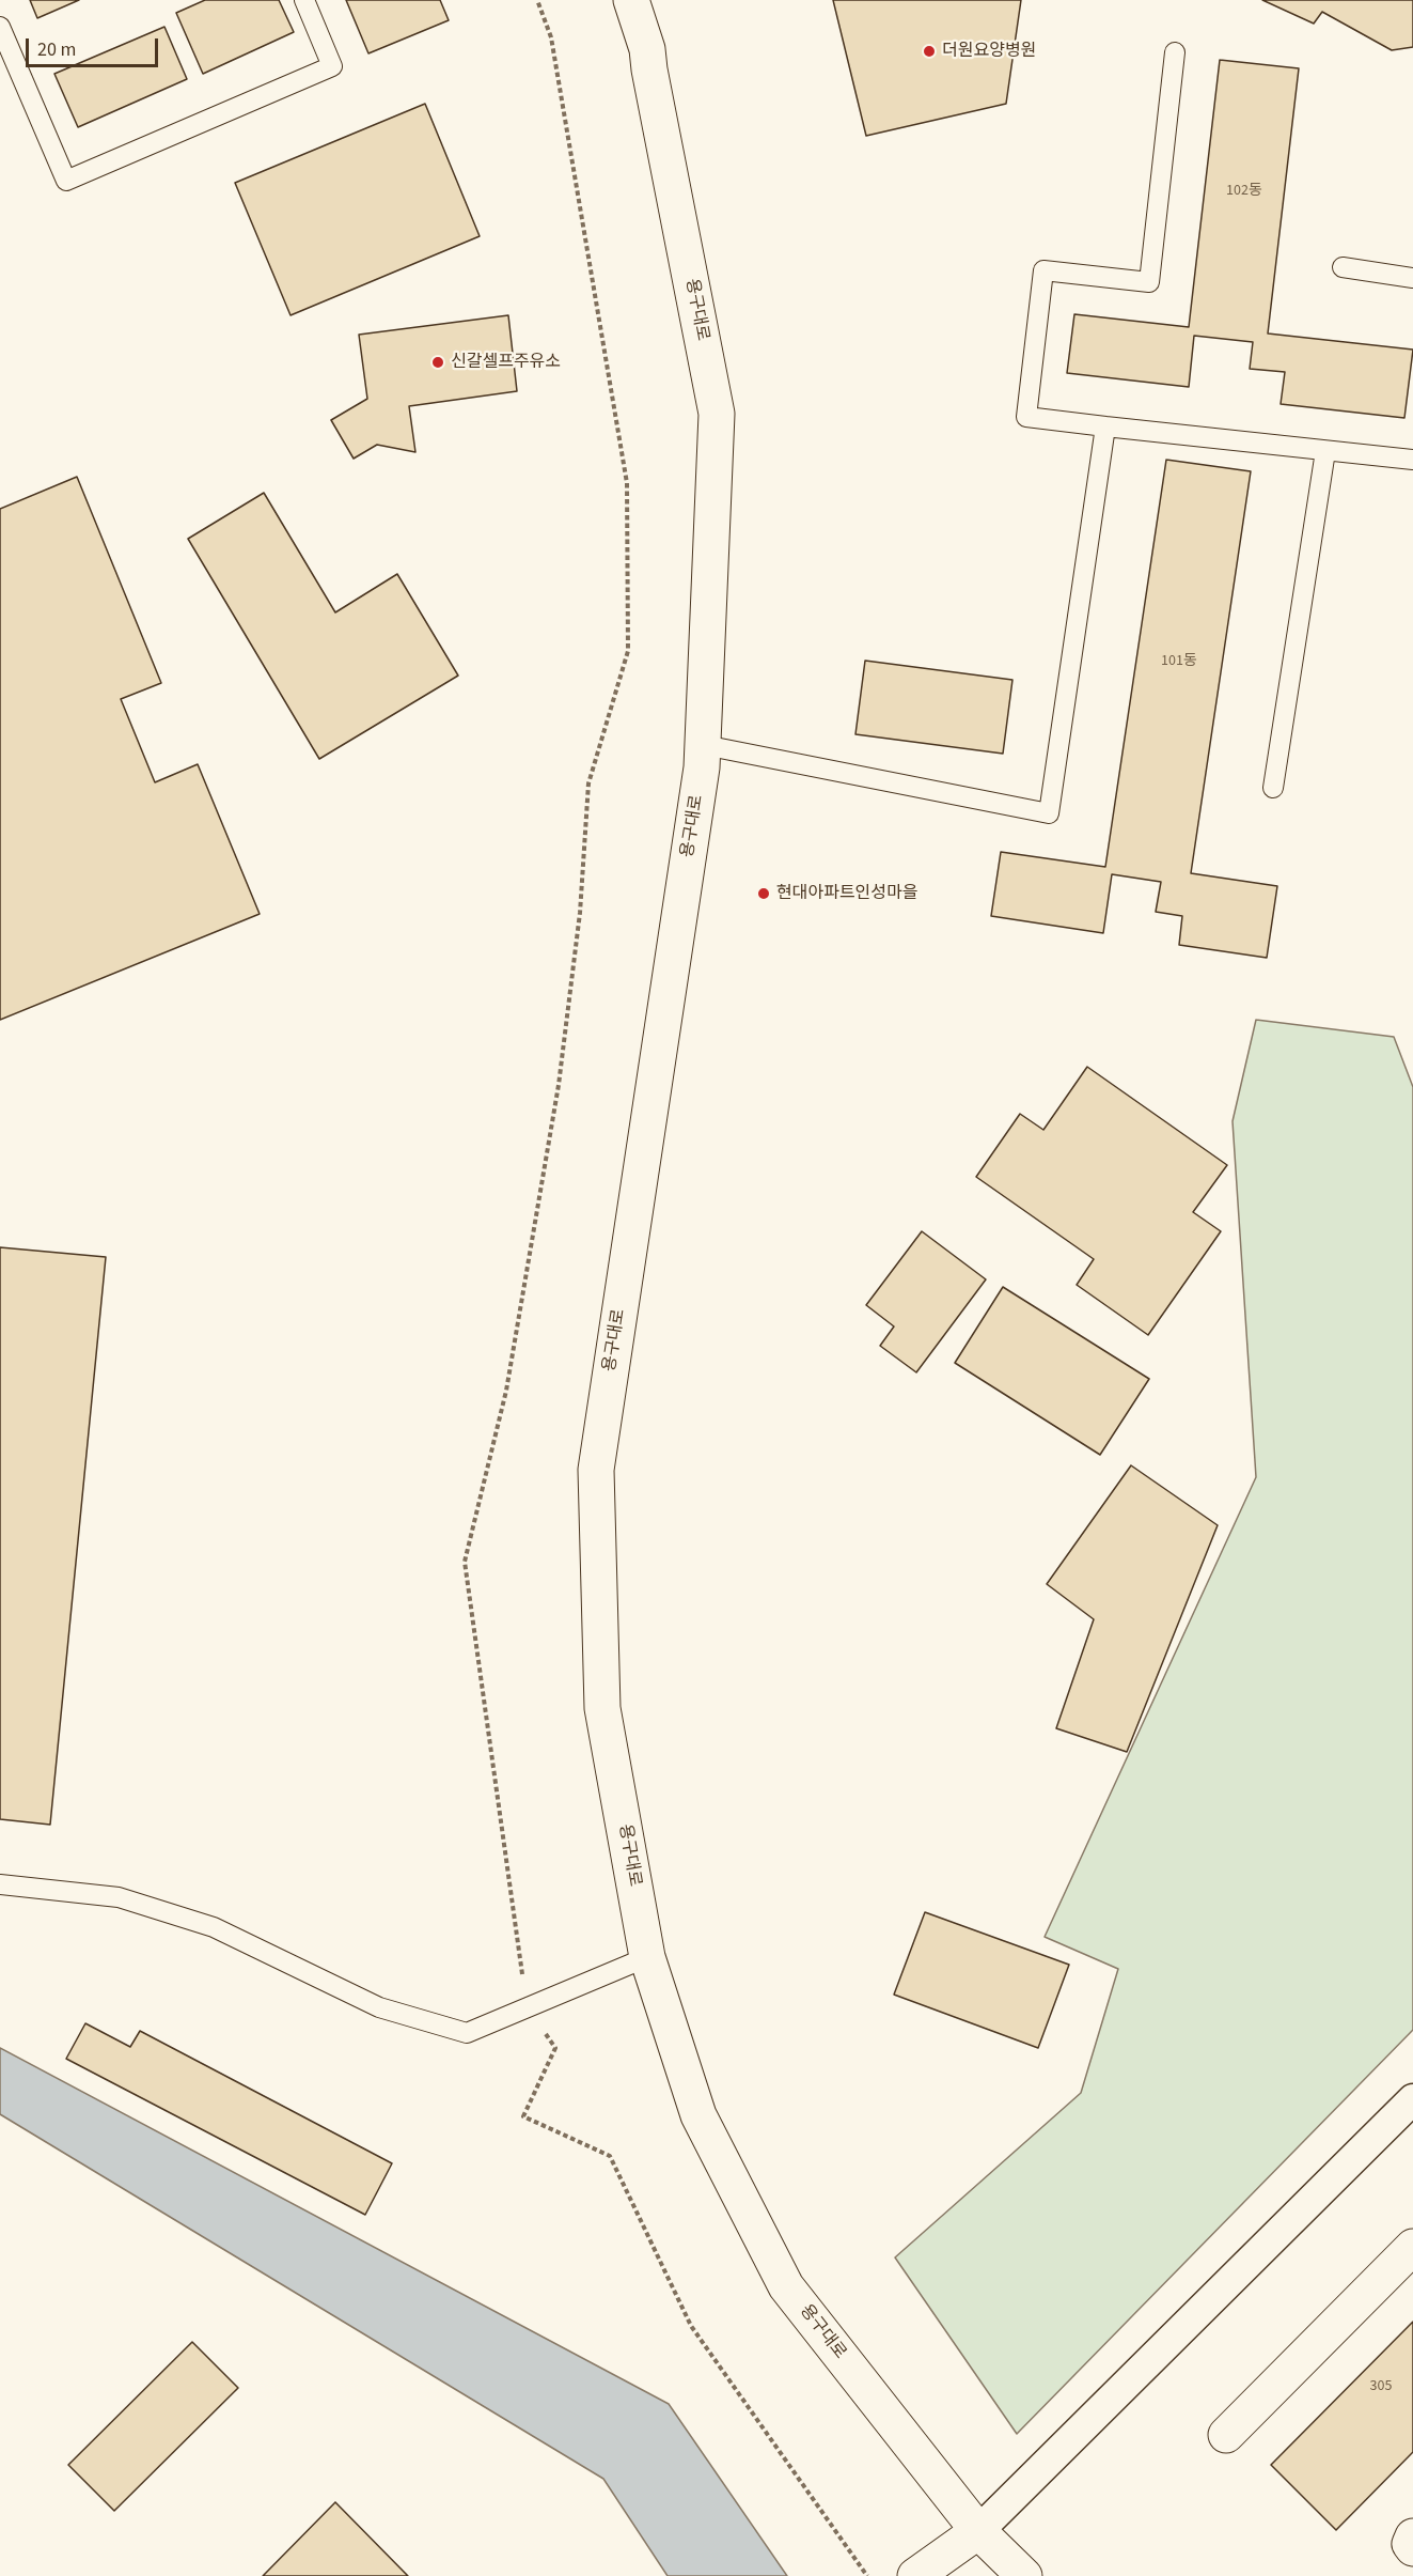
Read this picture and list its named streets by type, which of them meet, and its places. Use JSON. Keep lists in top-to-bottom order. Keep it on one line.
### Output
{"streets":{"main road":["용구대로"]},"places":["더원요양병원","신갈셀프주유소","현대아파트인성마을"],"house_numbers":["102동","101동","305"],"scale_bar":"20 m"}
